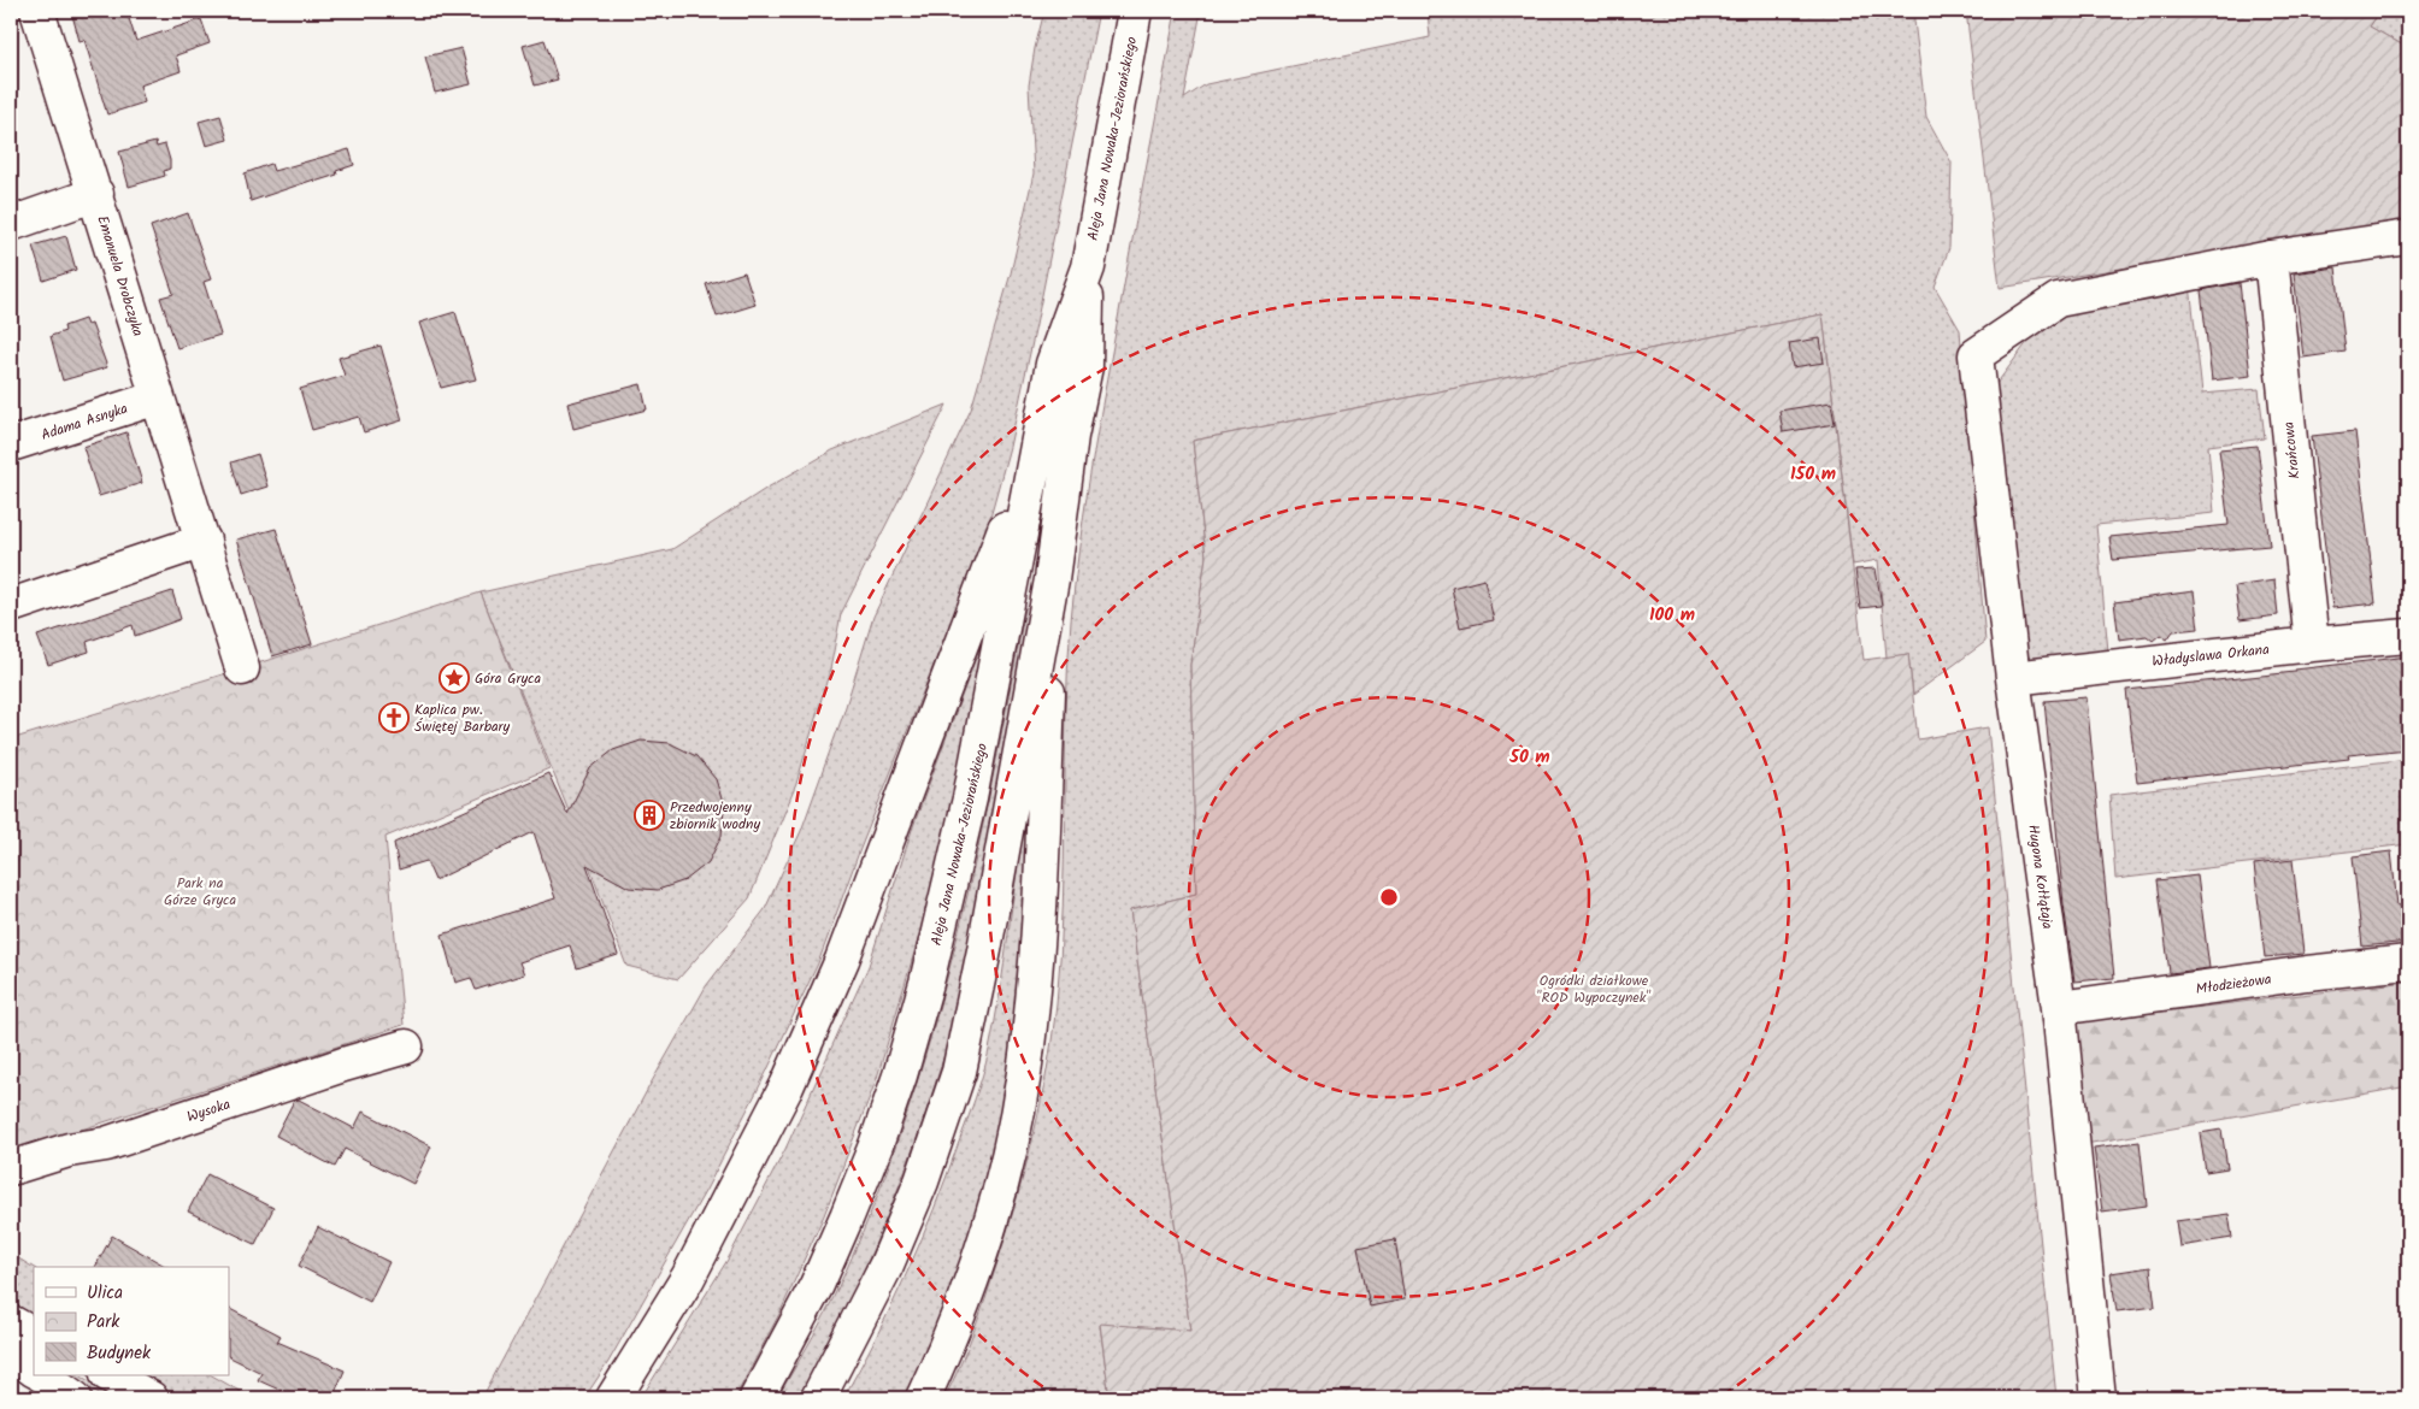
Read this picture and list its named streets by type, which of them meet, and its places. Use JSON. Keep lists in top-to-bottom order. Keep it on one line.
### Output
{"streets":{"main road":["Aleja Jana Nowaka-Jeziorańskiego","Emanuela Drobczyka","Adama Asnyka","Krańcowa","Władyslawa Orkana","Hugona Kołłątaja","Młodzieżowa","Wysoka"]},"crossings":[["Emanuela Drobczyka","Adama Asnyka"],["Krańcowa","Władyslawa Orkana"],["Krańcowa","Hugona Kołłątaja"],["Władyslawa Orkana","Hugona Kołłątaja"],["Hugona Kołłątaja","Młodzieżowa"]],"parks":["Park na Górze Gryca","Ogródki działkowe \"ROD Wypoczynek\""],"places":{"place":["Góra Gryca"],"church":["Kaplica pw. Świętej Barbary"],"building":["Przedwojenny zbiornik wodny"]},"legend":["Ulica","Park","Budynek"],"rings":["150 m","100 m","50 m"]}
